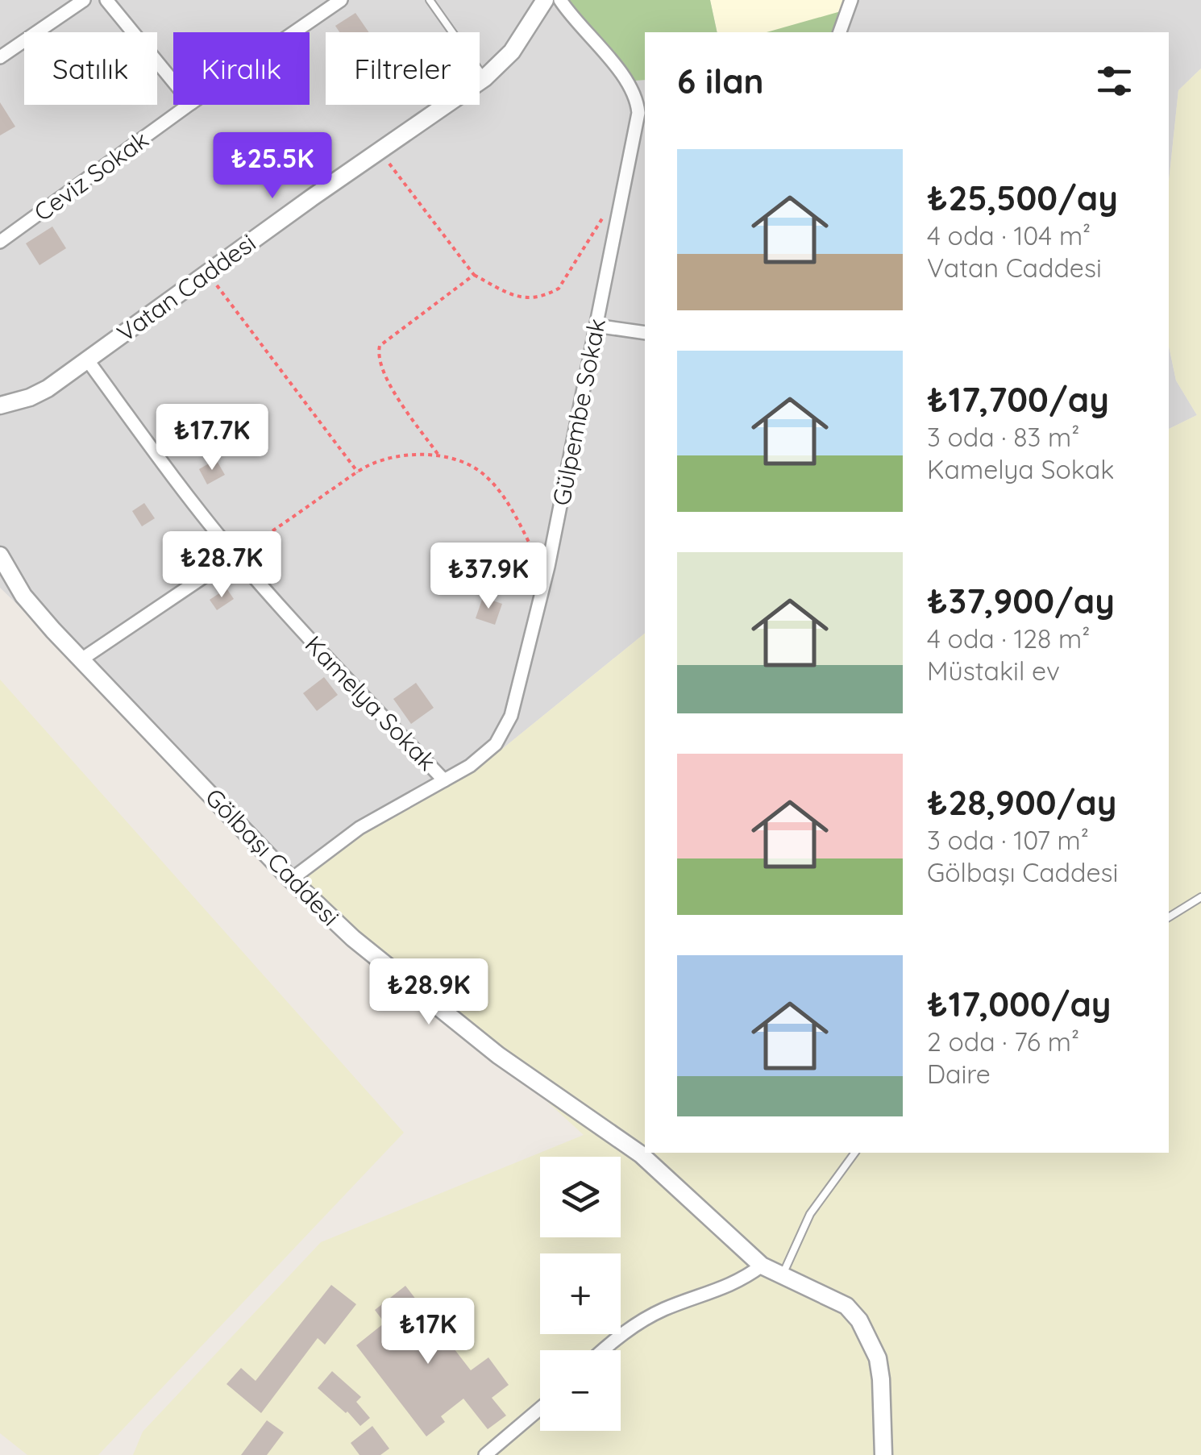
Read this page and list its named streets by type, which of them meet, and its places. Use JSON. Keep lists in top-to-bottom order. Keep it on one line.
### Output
{"streets":{"street":["Ceviz Sokak","Vatan Caddesi","Gülpembe Sokak","Kamelya Sokak","Gölbaşı Caddesi"]},"crossings":[["Vatan Caddesi","Kamelya Sokak"],["Gülpembe Sokak","Kamelya Sokak"],["Gülpembe Sokak","Gölbaşı Caddesi"]],"page":{"chip":["Satılık","Kiralık","Filtreler"],"heading":"6 ilan","list":[{"name":"₺25,500/ay","note":"4 oda · 104 m² · Vatan Caddesi"},{"name":"₺17,700/ay","note":"3 oda · 83 m² · Kamelya Sokak"},{"name":"₺37,900/ay","note":"4 oda · 128 m² · Müstakil ev"},{"name":"₺28,900/ay","note":"3 oda · 107 m² · Gölbaşı Caddesi"},{"name":"₺17,000/ay","note":"2 oda · 76 m² · Daire"}],"price":["₺25.5K","₺17.7K","₺28.7K","₺37.9K","₺28.9K","₺17K"],"map_buttons":["+","−"]}}
